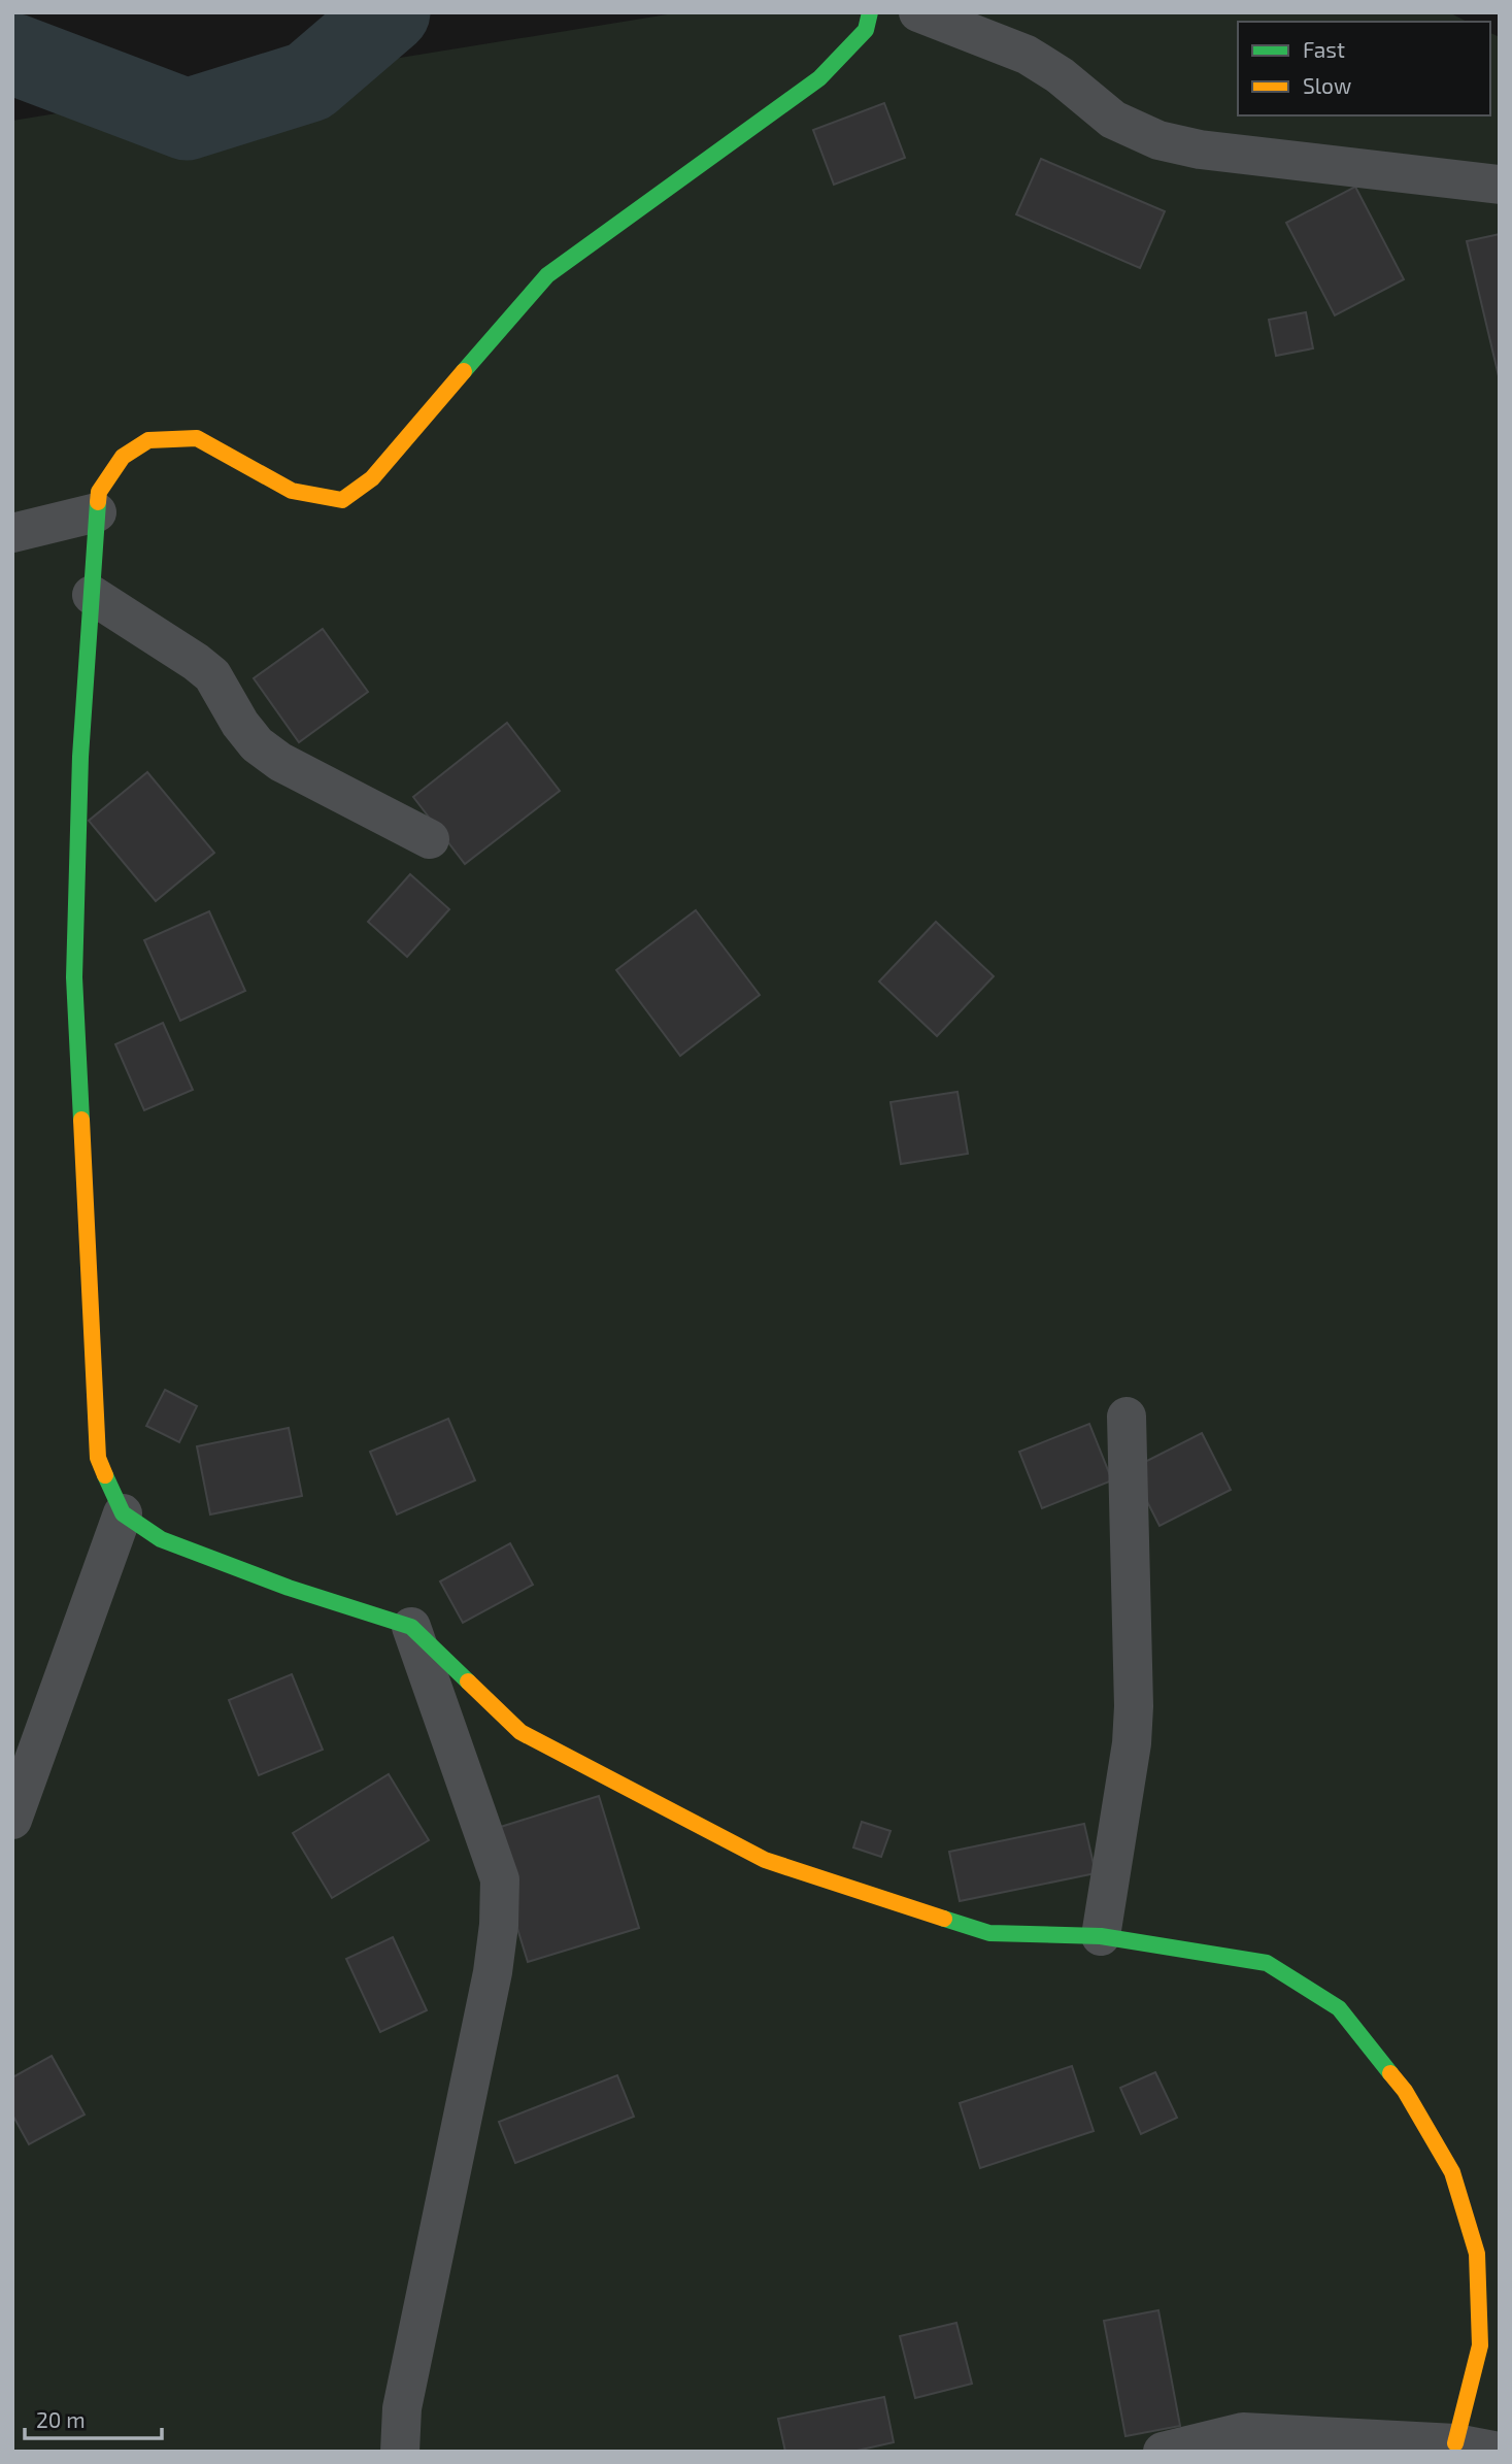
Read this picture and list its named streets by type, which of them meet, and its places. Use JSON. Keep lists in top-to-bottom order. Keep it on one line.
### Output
{"legend":["Fast","Slow"],"scale_bar":"20 m"}
